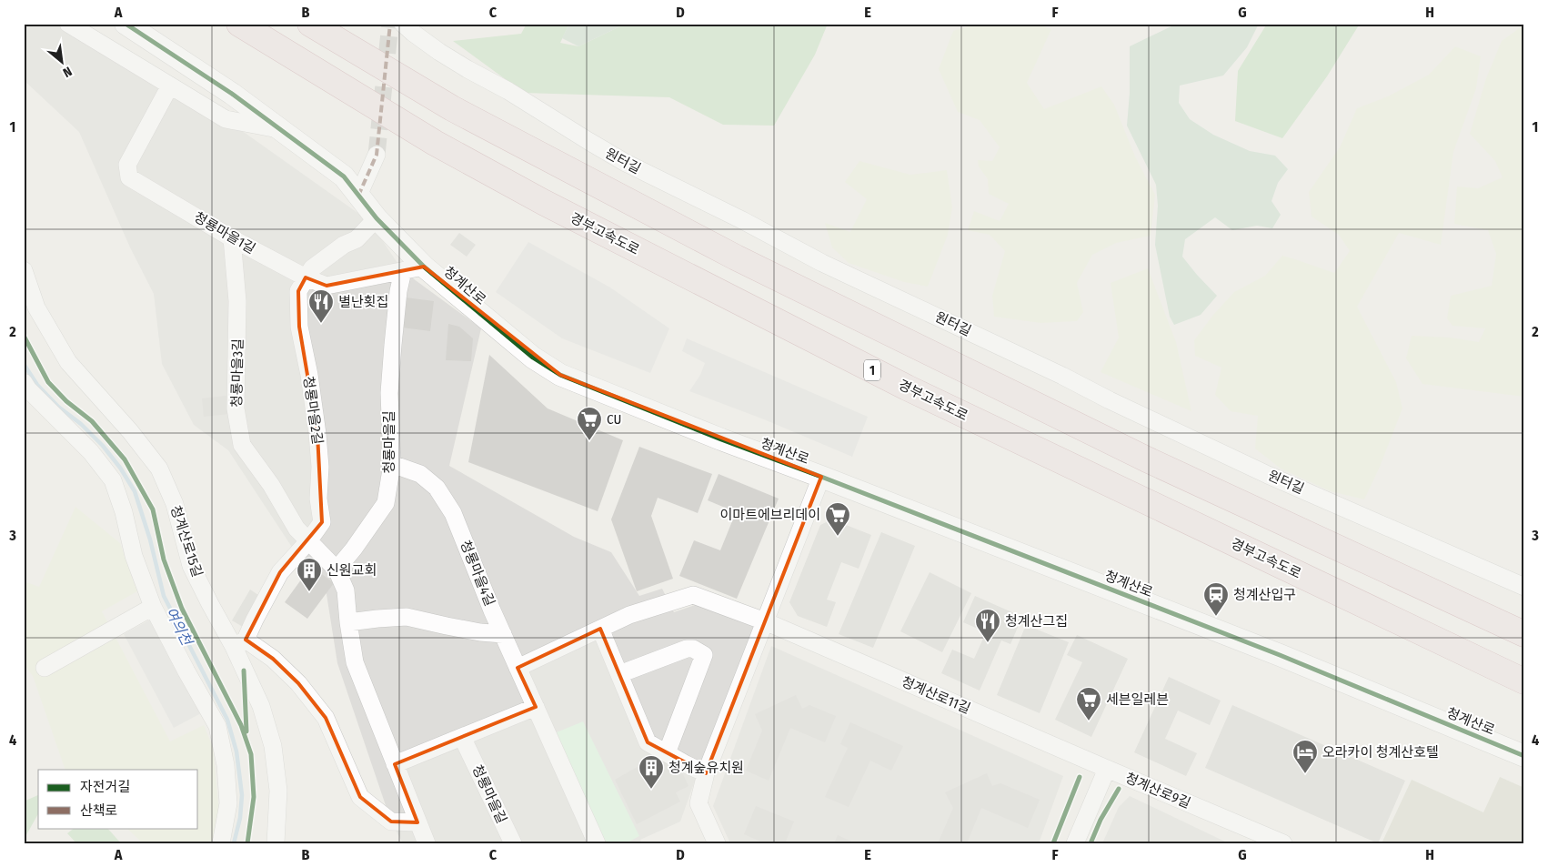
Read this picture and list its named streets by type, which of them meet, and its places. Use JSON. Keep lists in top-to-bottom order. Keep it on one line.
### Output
{"streets":{"highway":["경부고속도로","1"],"street":["원터길","청룡마을1길","청계산로","청룡마을3길","청룡마을2길","청룡마을길","청계산로15길","청룡마을4길","청계산로11길","청계산로9길"]},"crossings":[["청룡마을1길","청계산로"],["청룡마을1길","청룡마을3길"],["청룡마을1길","청룡마을2길"],["청룡마을1길","청룡마을길"],["청룡마을3길","청룡마을2길"],["청룡마을3길","청룡마을길"],["청룡마을길","청룡마을4길"],["청계산로11길","청계산로9길"]],"water":["여의천"],"places":{"restaurant":["별난횟집","청계산그집"],"supermarket":["CU","이마트에브리데이","세븐일레븐"],"building":["신원교회","청계숲유치원"],"station":["청계산입구"],"hotel":["오라카이 청계산호텔"]},"legend":["자전거길","산책로"],"north":"bottom right","grid":{"columns":["A","B","C","D","E","F","G","H"],"rows":["1","2","3","4"]}}
